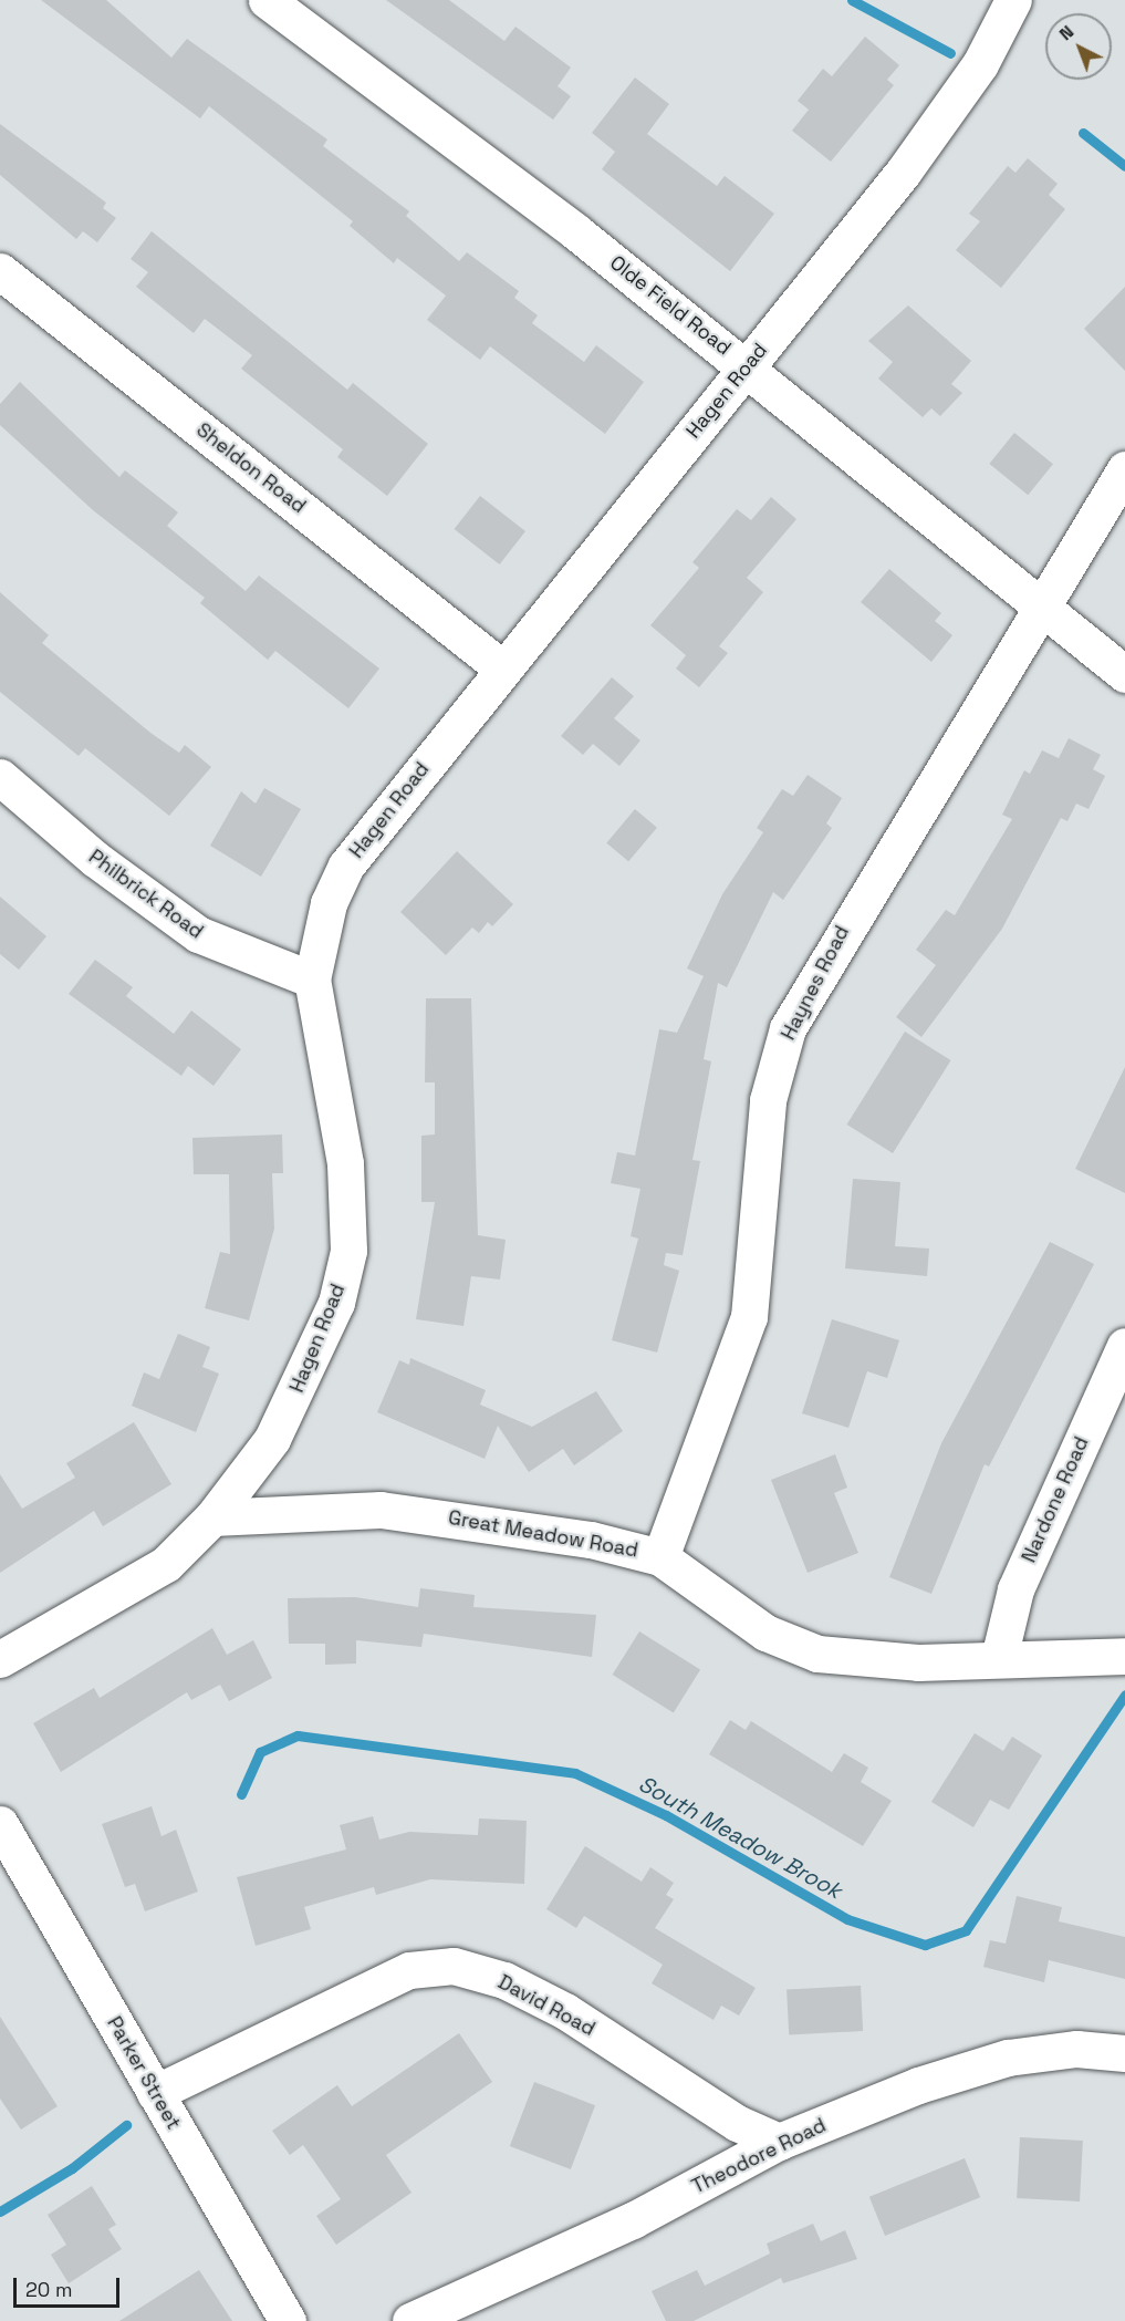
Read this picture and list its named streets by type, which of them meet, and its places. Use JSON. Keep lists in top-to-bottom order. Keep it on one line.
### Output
{"streets":{"street":["Olde Field Road","Hagen Road","Sheldon Road","Philbrick Road","Haynes Road","Nardone Road","Great Meadow Road","David Road","Parker Street","Theodore Road"]},"crossings":[["Olde Field Road","Hagen Road"],["Olde Field Road","Haynes Road"],["Hagen Road","Sheldon Road"],["Hagen Road","Philbrick Road"],["Hagen Road","Great Meadow Road"],["Haynes Road","Great Meadow Road"],["Nardone Road","Great Meadow Road"],["David Road","Parker Street"],["David Road","Theodore Road"]],"water":["South Meadow Brook"],"scale_bar":"20 m","north":"top left"}
